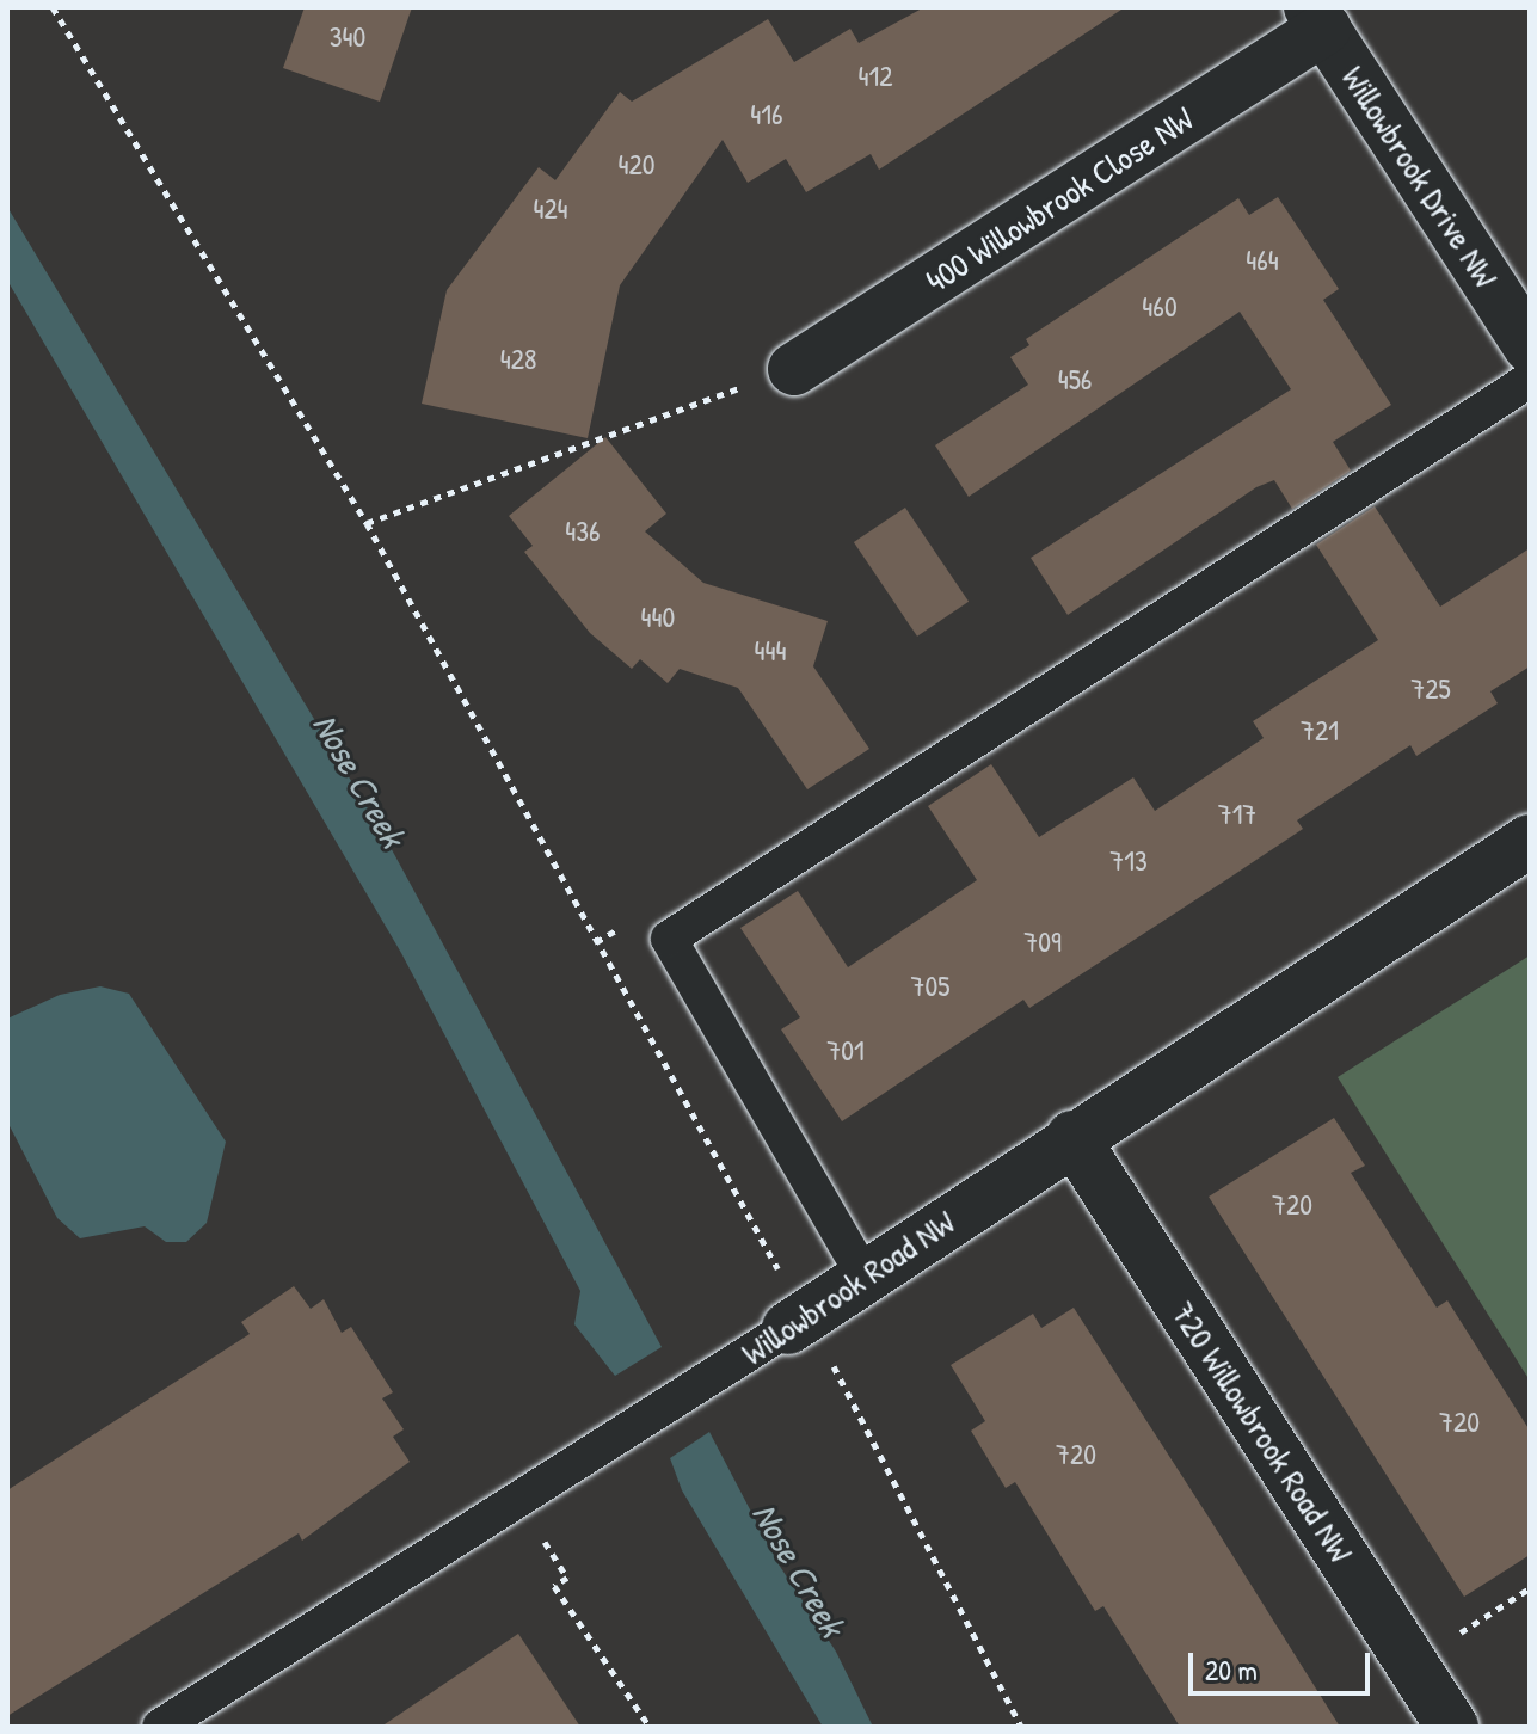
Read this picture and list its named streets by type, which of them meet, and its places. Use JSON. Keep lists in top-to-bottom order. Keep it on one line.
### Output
{"streets":{"street":["Willowbrook Drive NW","400 Willowbrook Close NW","Willowbrook Road NW","720 Willowbrook Road NW"]},"crossings":[["Willowbrook Drive NW","400 Willowbrook Close NW"],["Willowbrook Road NW","720 Willowbrook Road NW"]],"water":["Nose Creek"],"house_numbers":["340","412","416","420","424","464","460","428","456","436","440","444","725","721","717","713","709","705","701","720","720","720"],"scale_bar":"20 m"}
